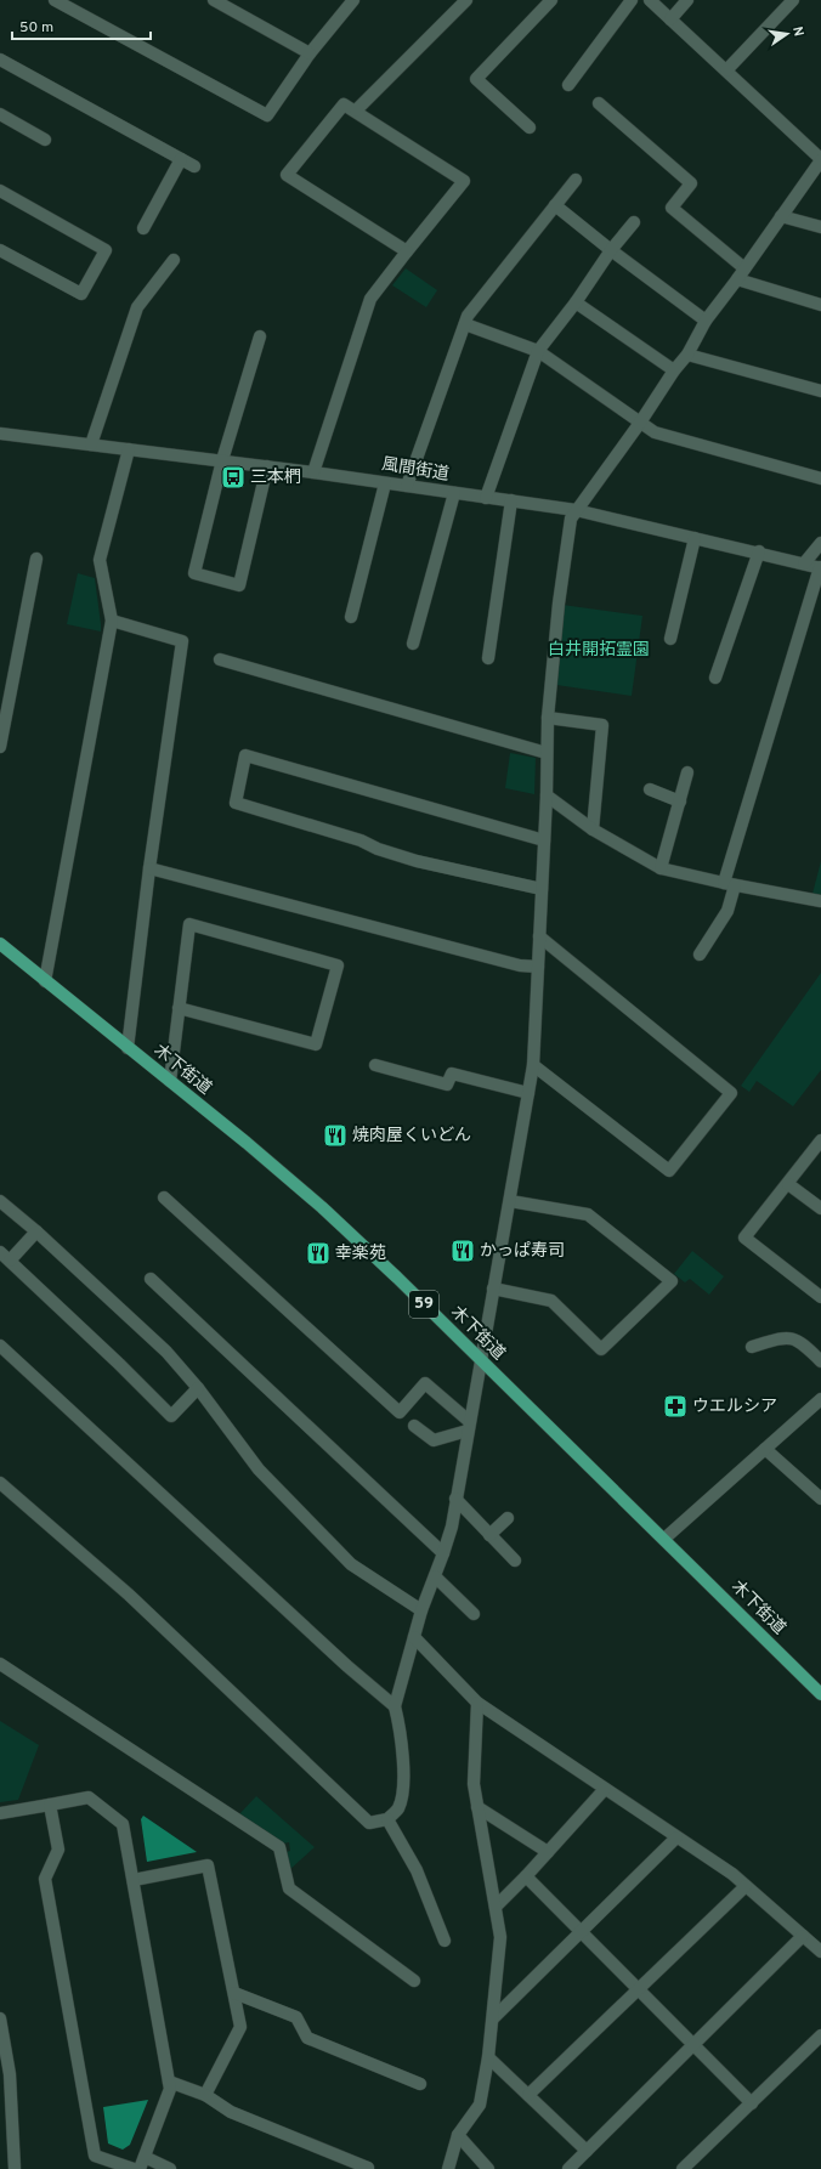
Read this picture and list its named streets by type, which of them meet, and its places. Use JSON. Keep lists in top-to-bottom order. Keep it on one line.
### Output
{"streets":{"main road":["木下街道","59"],"street":["風間街道"]},"parks":["白井開拓霊園"],"places":{"bus stop":["三本椚"],"restaurant":["焼肉屋くいどん","かっぱ寿司","幸楽苑"],"pharmacy":["ウエルシア"]},"scale_bar":"50 m","north":"right"}
